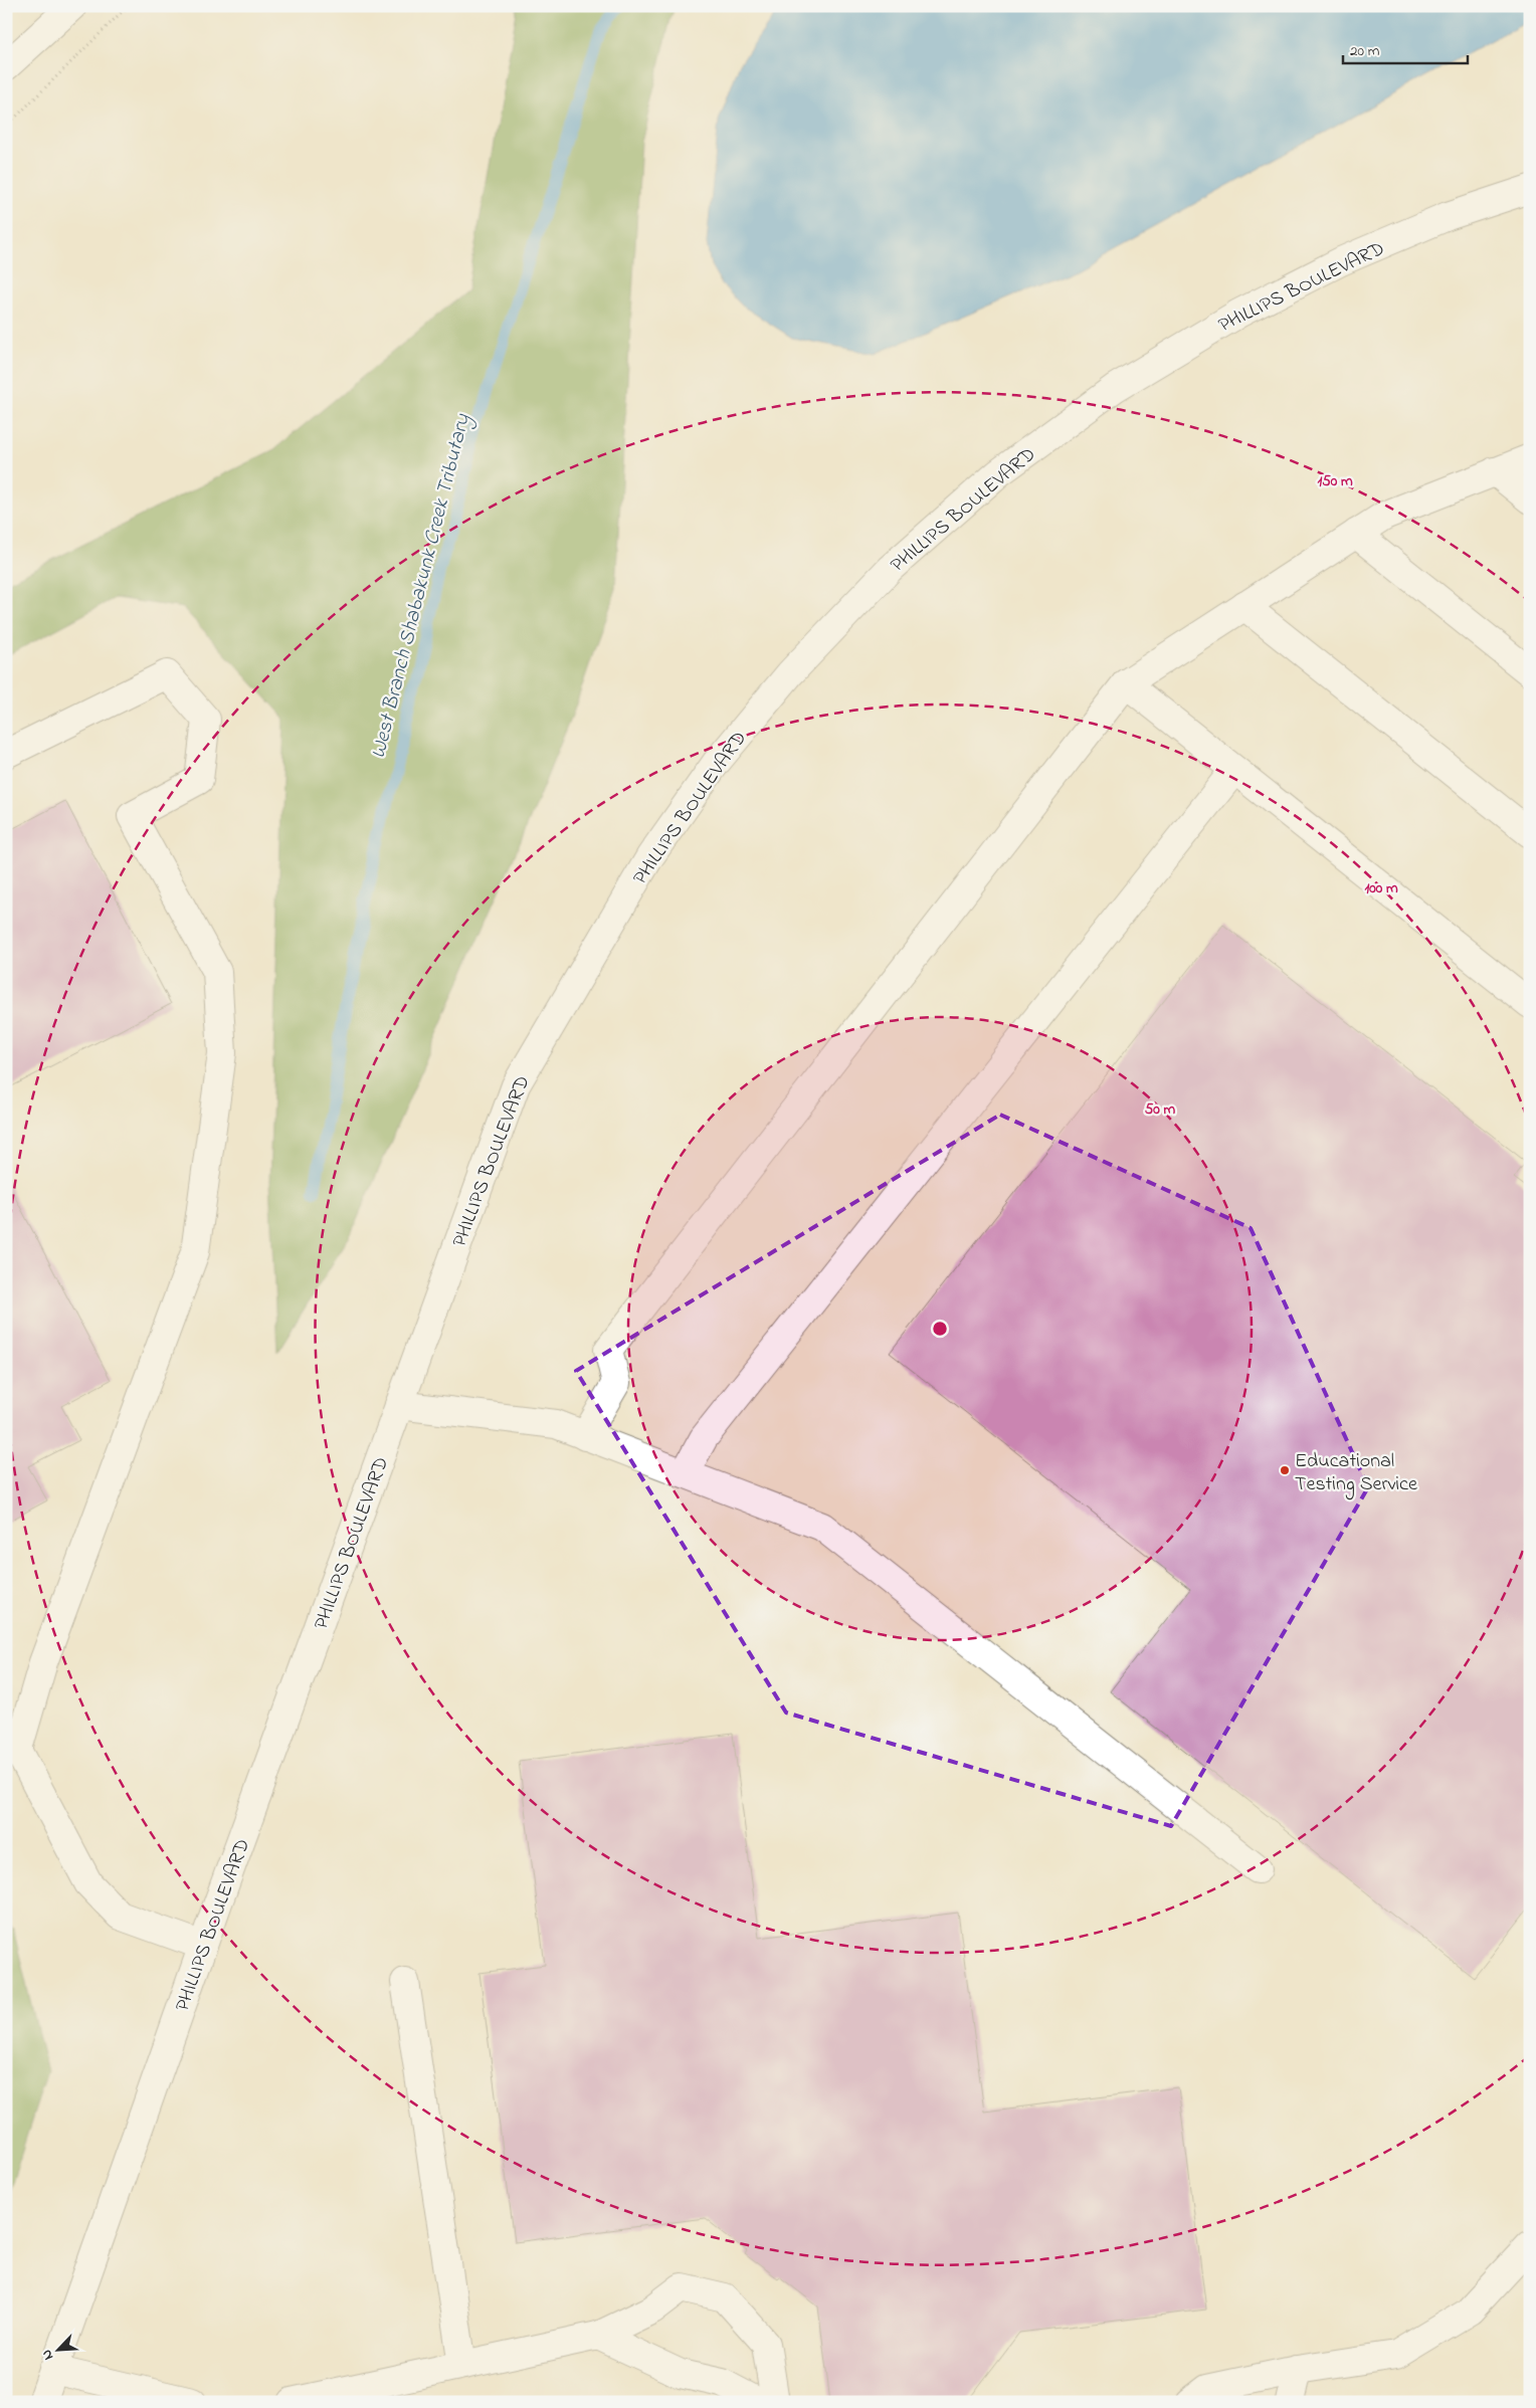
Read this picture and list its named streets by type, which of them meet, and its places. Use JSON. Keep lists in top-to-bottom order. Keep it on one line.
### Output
{"streets":{"street":["PHILLIPS BOULEVARD"]},"water":["West Branch Shabakunk Creek Tributary"],"places":["Educational Testing Service"],"scale_bar":"20 m","north":"bottom left","rings":["150 m","100 m","50 m"]}
